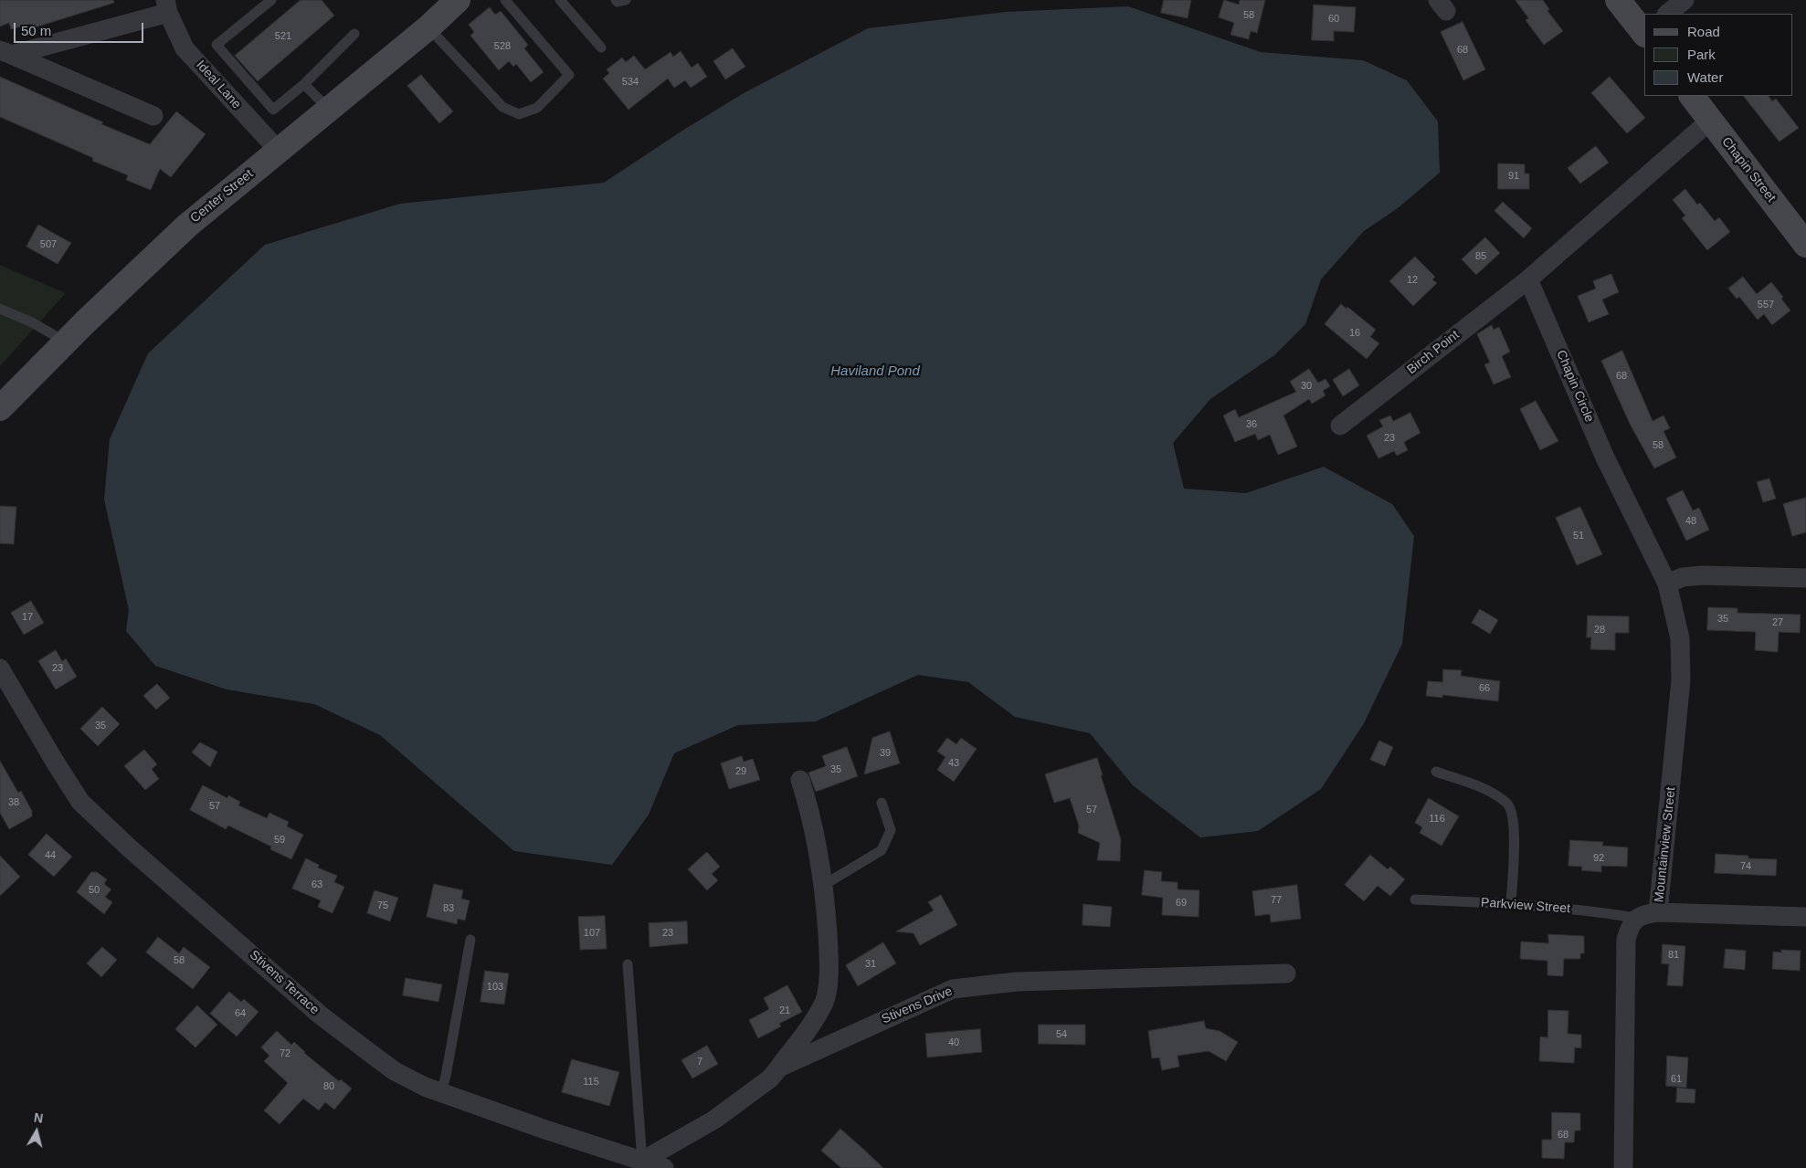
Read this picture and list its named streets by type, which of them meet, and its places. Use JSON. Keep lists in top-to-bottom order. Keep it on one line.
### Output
{"streets":{"main road":["Chapin Street","Center Street"],"street":["Ideal Lane","Birch Point","Chapin Circle","Mountainview Street","Stivens Terrace","Stivens Drive"],"lane":["Parkview Street"]},"crossings":[["Ideal Lane","Center Street"],["Birch Point","Chapin Circle"],["Chapin Circle","Mountainview Street"],["Mountainview Street","Parkview Street"],["Stivens Terrace","Stivens Drive"]],"water":["Haviland Pond"],"house_numbers":["58","60","521","528","68","534","91","507","85","12","557","16","68","30","36","23","58","48","51","17","35","27","28","23","66","35","39","43","35","29","38","57","57","116","59","44","92","74","63","50","77","69","75","83","107","23","81","58","31","103","21","64","54","40","72","7","61","115","80","68"],"legend":["Road","Park","Water"],"scale_bar":"50 m","north":"top"}
